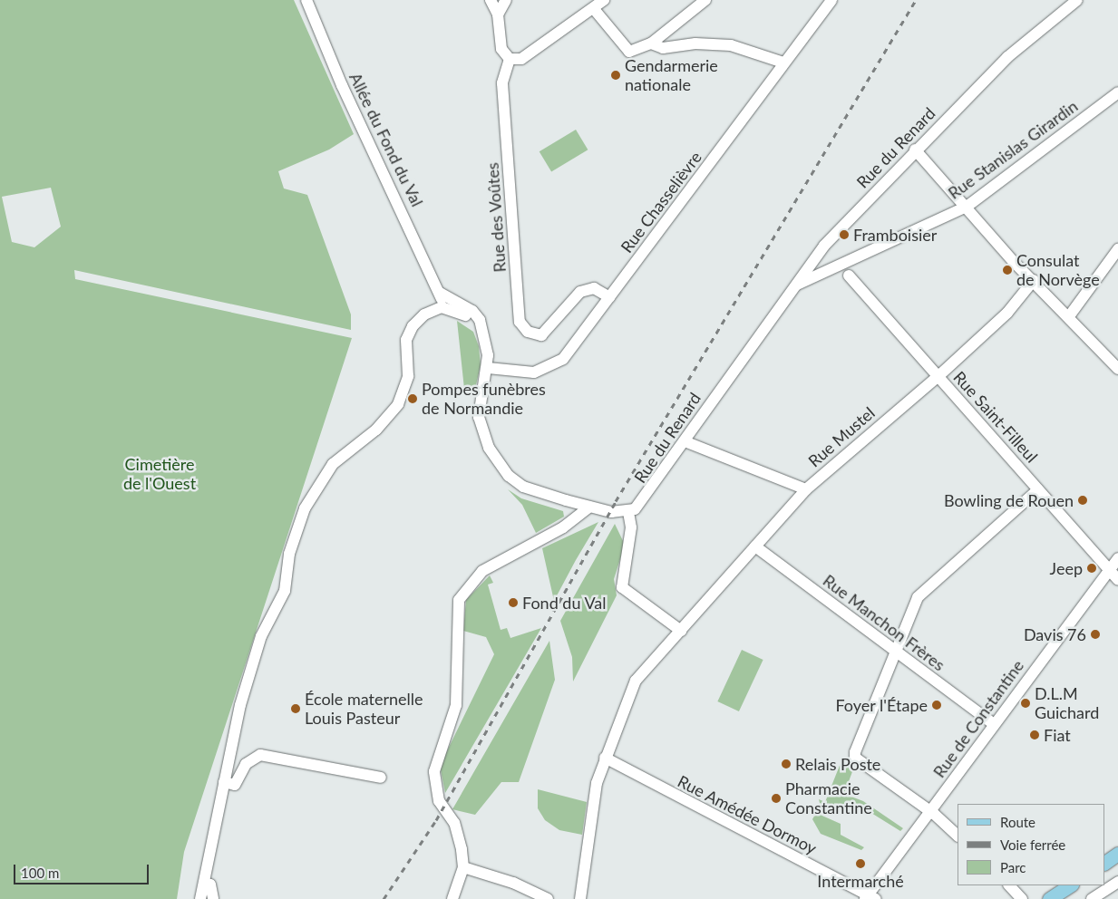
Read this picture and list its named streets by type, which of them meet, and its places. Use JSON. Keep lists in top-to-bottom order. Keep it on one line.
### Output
{"streets":{"street":["Allée du Fond du Val","Rue du Renard","Rue Stanislas Girardin","Rue Chasselièvre","Rue des Voûtes","Rue Saint-Filleul","Rue Mustel","Rue Manchon Frères","Rue de Constantine","Rue Amédée Dormoy"]},"crossings":[["Rue du Renard","Rue Stanislas Girardin"],["Rue Chasselièvre","Rue des Voûtes"],["Rue Saint-Filleul","Rue Mustel"],["Rue Saint-Filleul","Rue de Constantine"],["Rue Mustel","Rue Manchon Frères"],["Rue Mustel","Rue Amédée Dormoy"],["Rue Manchon Frères","Rue de Constantine"],["Rue de Constantine","Rue Amédée Dormoy"]],"parks":["Cimetière de l'Ouest"],"places":["Gendarmerie nationale","Framboisier","Consulat de Norvège","Pompes funèbres de Normandie","Bowling de Rouen","Jeep","Fond du Val","Davis 76","D.L.M Guichard","Foyer l'Étape","École maternelle Louis Pasteur","Fiat","Relais Poste","Pharmacie Constantine","Intermarché"],"legend":["Route","Voie ferrée","Parc"],"scale_bar":"100 m"}
